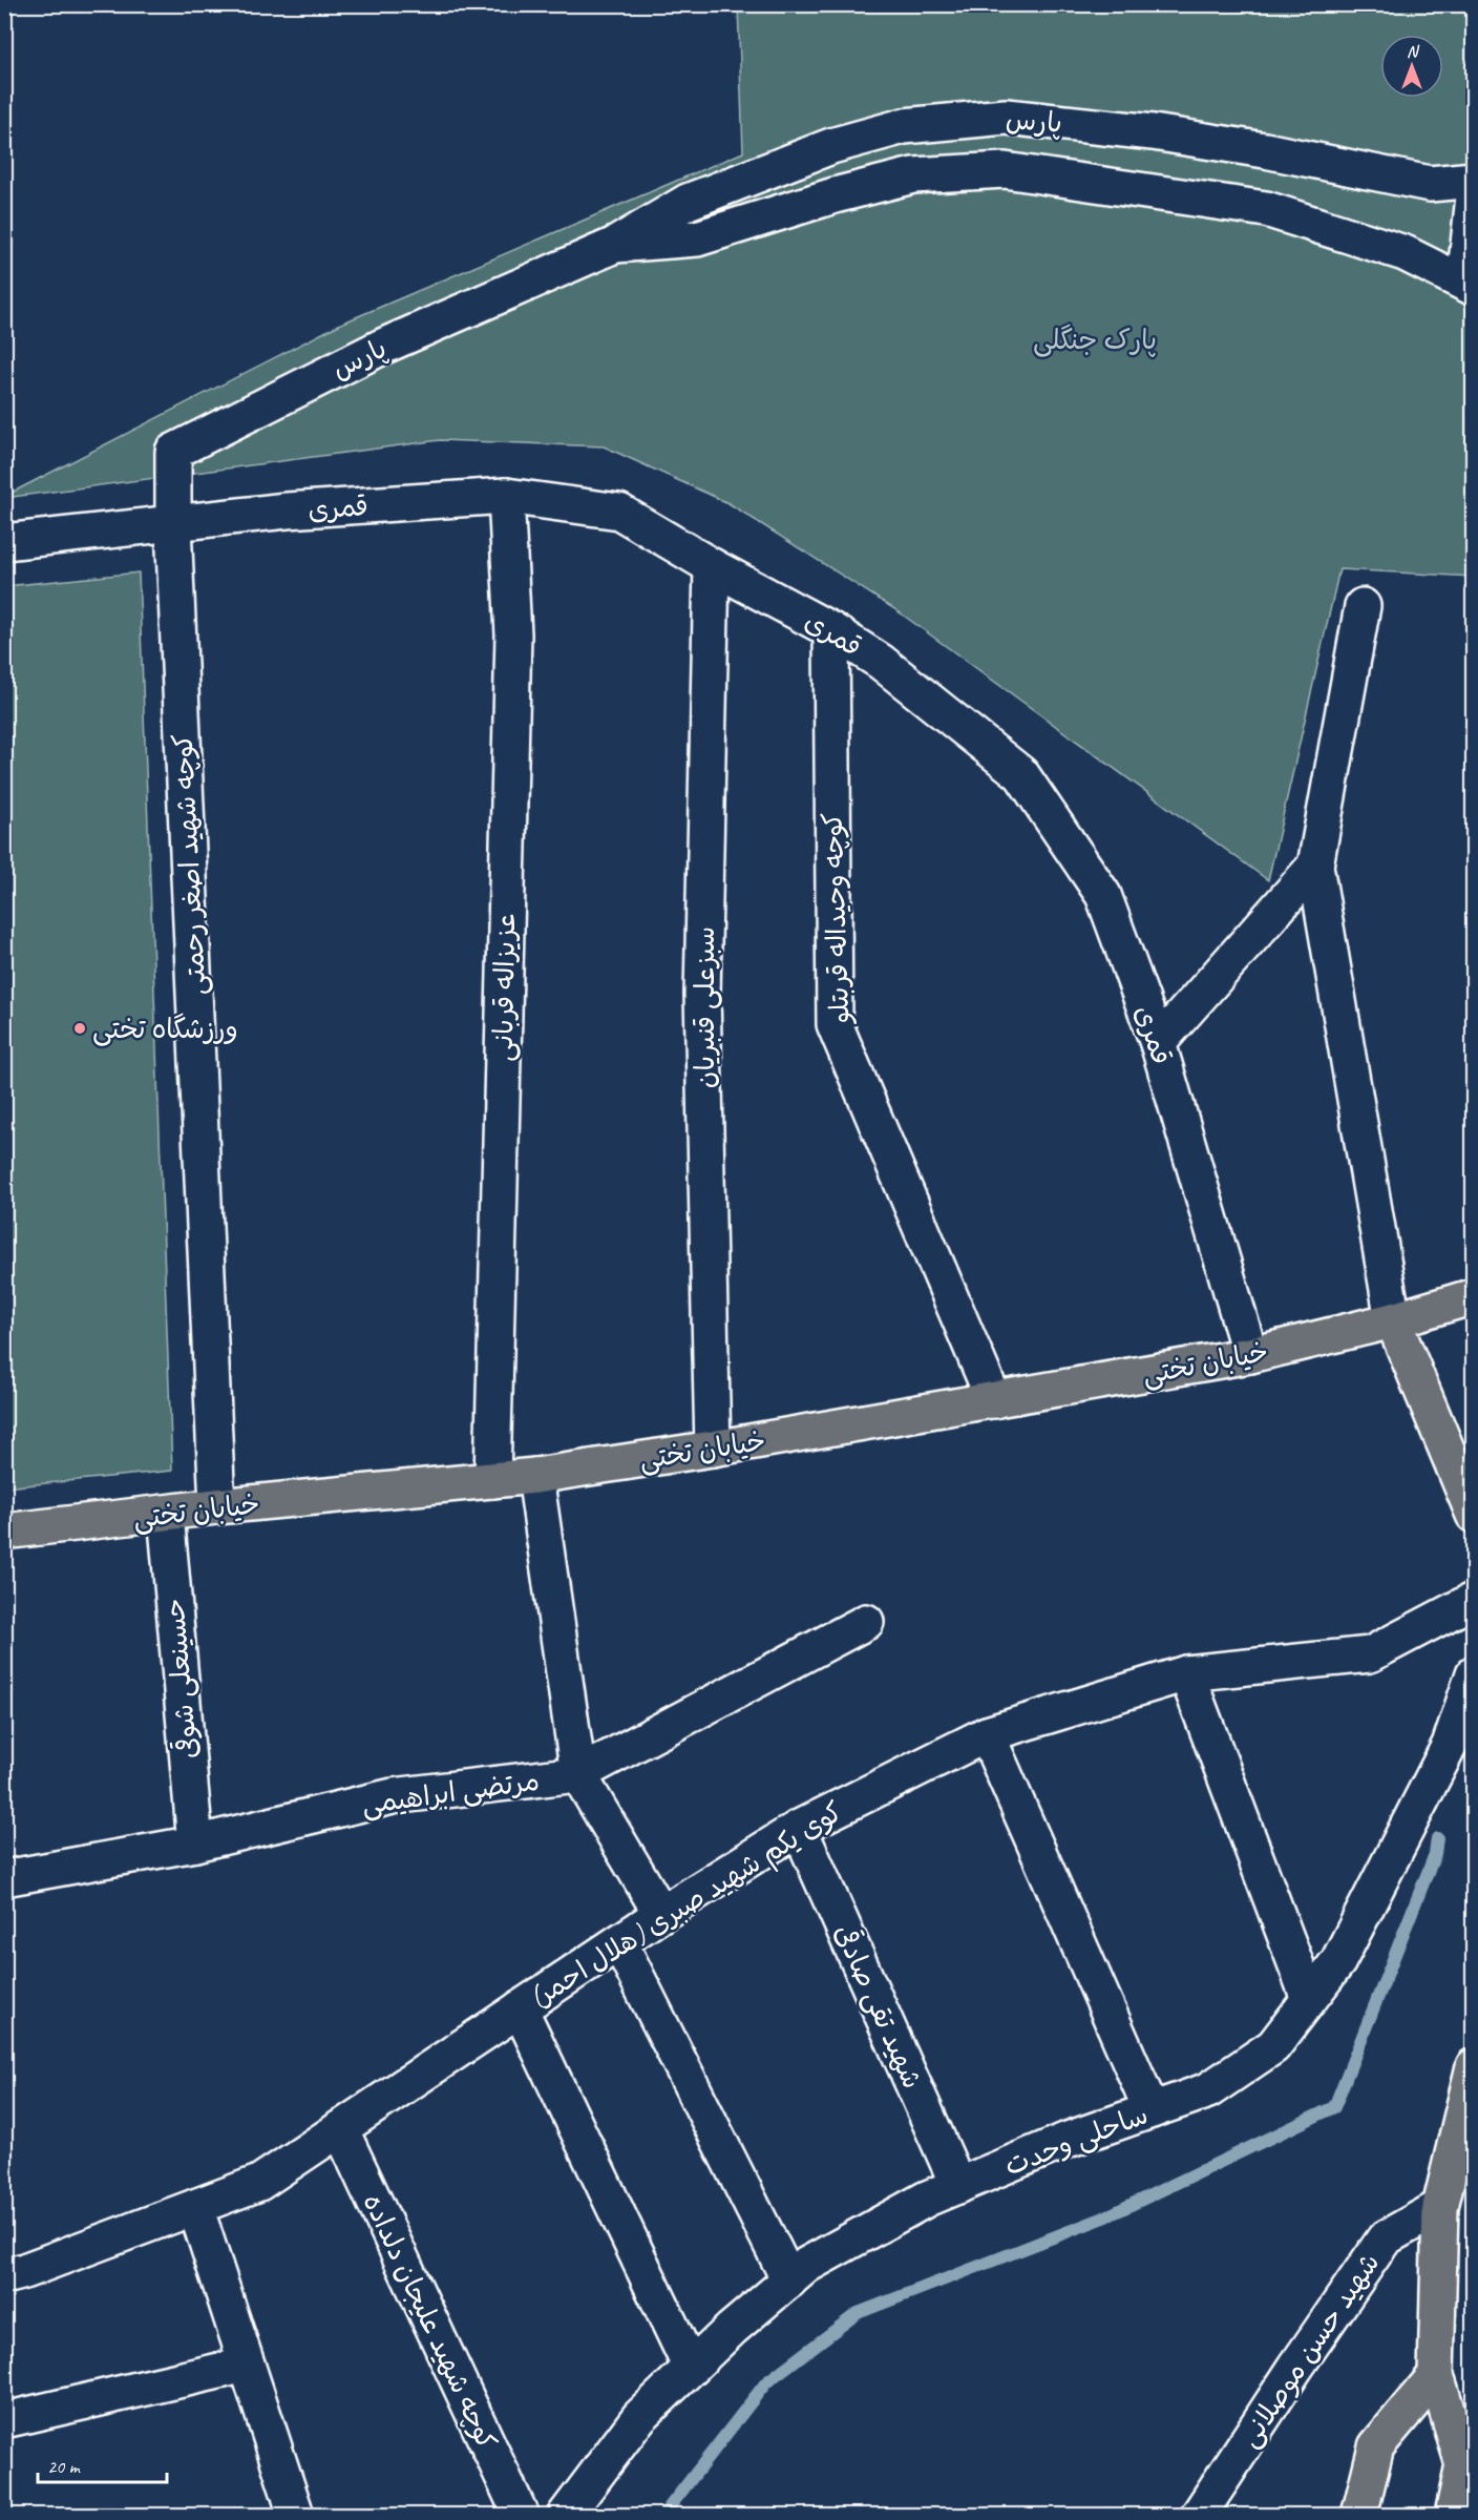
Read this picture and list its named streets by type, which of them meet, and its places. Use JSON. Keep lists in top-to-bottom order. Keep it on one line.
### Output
{"streets":{"main road":["خیابان تختی"],"street":["پارس","قمری","کوچه شهید اصغر رحمتی","کوچه وحیداله قربتلو","عزیزاله قربانی","سبزعلی قنبریان","حسینعلی شوقی","مرتضی ابراهیمی","کوی یکم شهید صبری (هلال احمر)","شهید تقی صادقی","ساحلی وحدت","کوچه شهید علیجان دلداده","شهید حسن موصلانی"]},"crossings":[["پارس","قمری"],["پارس","کوچه شهید اصغر رحمتی"],["قمری","کوچه شهید اصغر رحمتی"],["قمری","کوچه وحیداله قربتلو"],["قمری","عزیزاله قربانی"],["قمری","سبزعلی قنبریان"],["قمری","خیابان تختی"],["کوچه شهید اصغر رحمتی","خیابان تختی"],["کوچه وحیداله قربتلو","خیابان تختی"],["عزیزاله قربانی","خیابان تختی"],["سبزعلی قنبریان","خیابان تختی"],["خیابان تختی","حسینعلی شوقی"],["حسینعلی شوقی","مرتضی ابراهیمی"],["کوی یکم شهید صبری (هلال احمر)","شهید تقی صادقی"],["کوی یکم شهید صبری (هلال احمر)","کوچه شهید علیجان دلداده"],["شهید تقی صادقی","ساحلی وحدت"]],"parks":["پارک جنگلی"],"places":["ورزشگاه تختی"],"scale_bar":"20 m","north":"top"}
